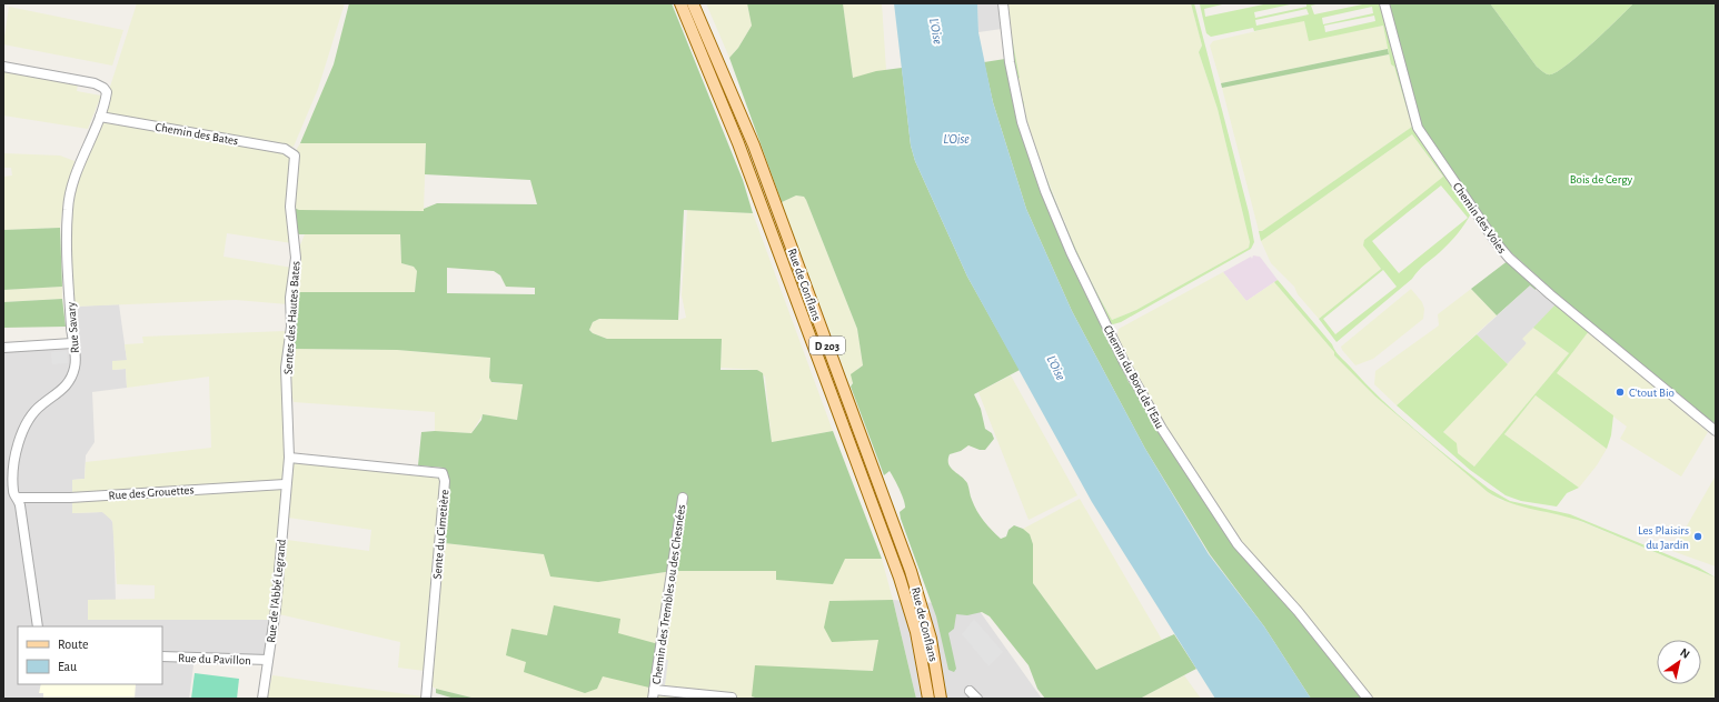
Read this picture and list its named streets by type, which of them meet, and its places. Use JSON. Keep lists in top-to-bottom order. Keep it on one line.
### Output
{"streets":{"main road":["Rue de Conflans","D 203"],"street":["Chemin des Bates","Chemin des Voies","Sentes des Hautes Bates","Rue Savary","Chemin du Bord de l'Eau","Rue des Grouettes","Sente du Cimetière","Rue de l'Abbé Legrand","Chemin des Trembles ou des Chesnées","Rue du Pavillon"]},"crossings":[["Chemin des Bates","Sentes des Hautes Bates"],["Chemin des Bates","Rue Savary"],["Sentes des Hautes Bates","Rue des Grouettes"],["Sentes des Hautes Bates","Sente du Cimetière"],["Sentes des Hautes Bates","Rue de l'Abbé Legrand"],["Rue Savary","Rue des Grouettes"],["Rue des Grouettes","Rue de l'Abbé Legrand"],["Rue de l'Abbé Legrand","Rue du Pavillon"]],"water":["L'Oise","L’Oise"],"parks":["Bois de Cergy"],"places":["C'tout Bio","Les Plaisirs du Jardin"],"legend":["Route","Eau"],"north":"top right"}
